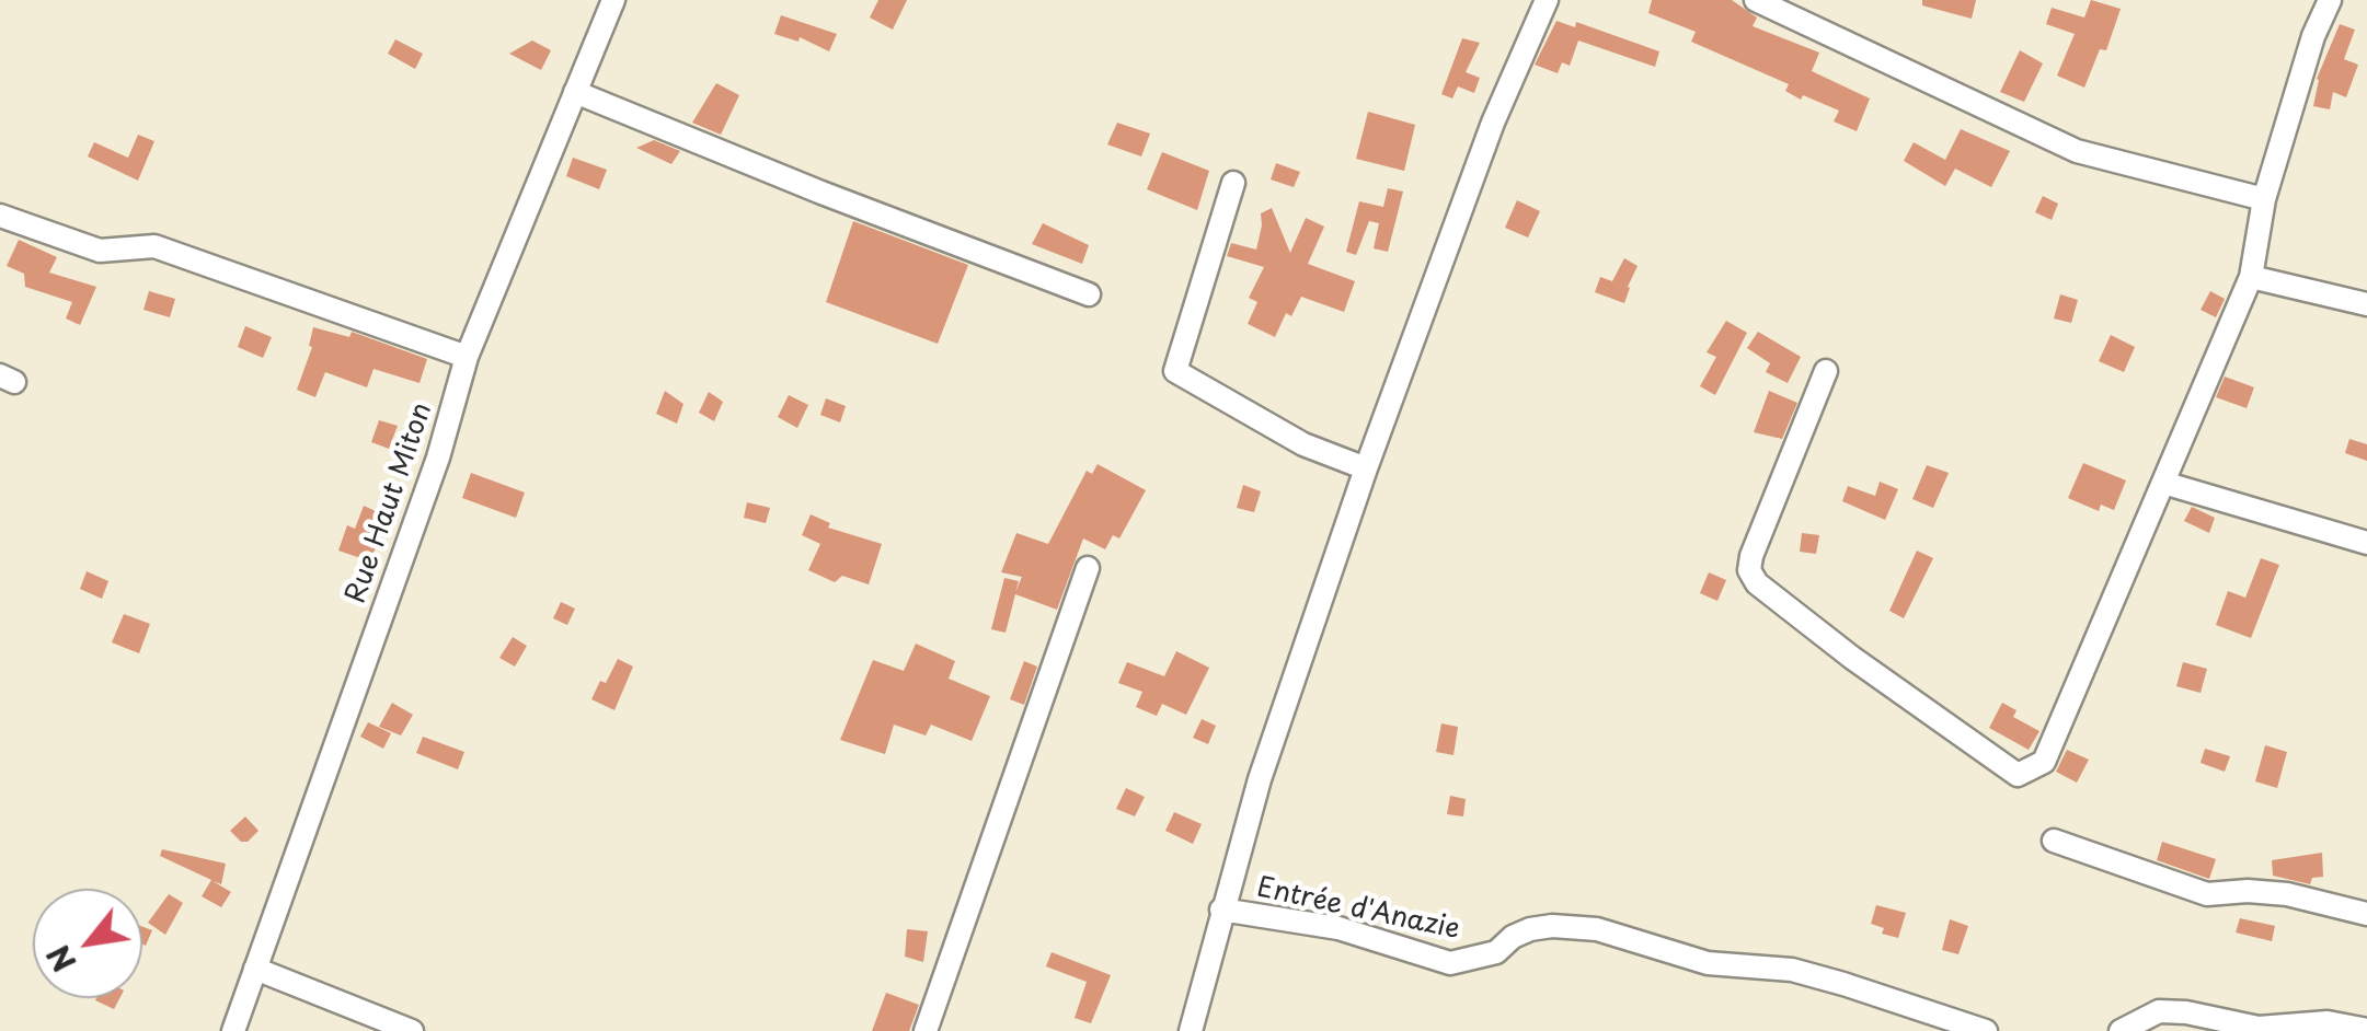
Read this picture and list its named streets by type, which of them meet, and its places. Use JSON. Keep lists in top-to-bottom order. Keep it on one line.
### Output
{"streets":{"street":["Rue Haut Miton","Entrée d'Anazie"]},"north":"bottom left"}
